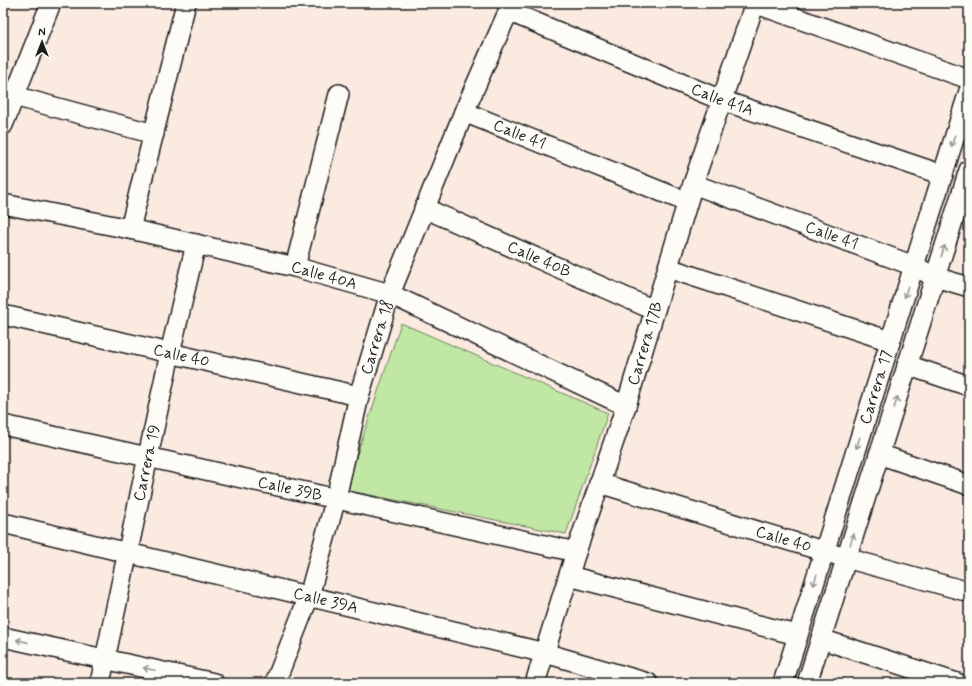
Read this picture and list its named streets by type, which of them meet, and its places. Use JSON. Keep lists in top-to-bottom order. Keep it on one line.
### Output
{"streets":{"street":["Calle 41A","Calle 41","Calle 40B","Calle 40A","Carrera 18","Carrera 17B","Calle 40","Carrera 17","Carrera 19","Calle 39B","Calle 39A"]},"crossings":[["Calle 41A","Carrera 18"],["Calle 41A","Carrera 17B"],["Calle 41A","Carrera 17"],["Calle 41","Carrera 18"],["Calle 41","Carrera 17B"],["Calle 41","Carrera 17"],["Calle 40B","Carrera 18"],["Calle 40B","Carrera 17B"],["Calle 40A","Carrera 18"],["Calle 40A","Carrera 17B"],["Calle 40A","Carrera 19"],["Carrera 18","Calle 40"],["Carrera 18","Calle 39B"],["Carrera 18","Calle 39A"],["Carrera 17B","Calle 40"],["Carrera 17B","Calle 39B"],["Carrera 17B","Calle 39A"],["Calle 40","Carrera 17"],["Calle 40","Carrera 19"],["Carrera 19","Calle 39B"],["Carrera 19","Calle 39A"]],"north":"top"}
